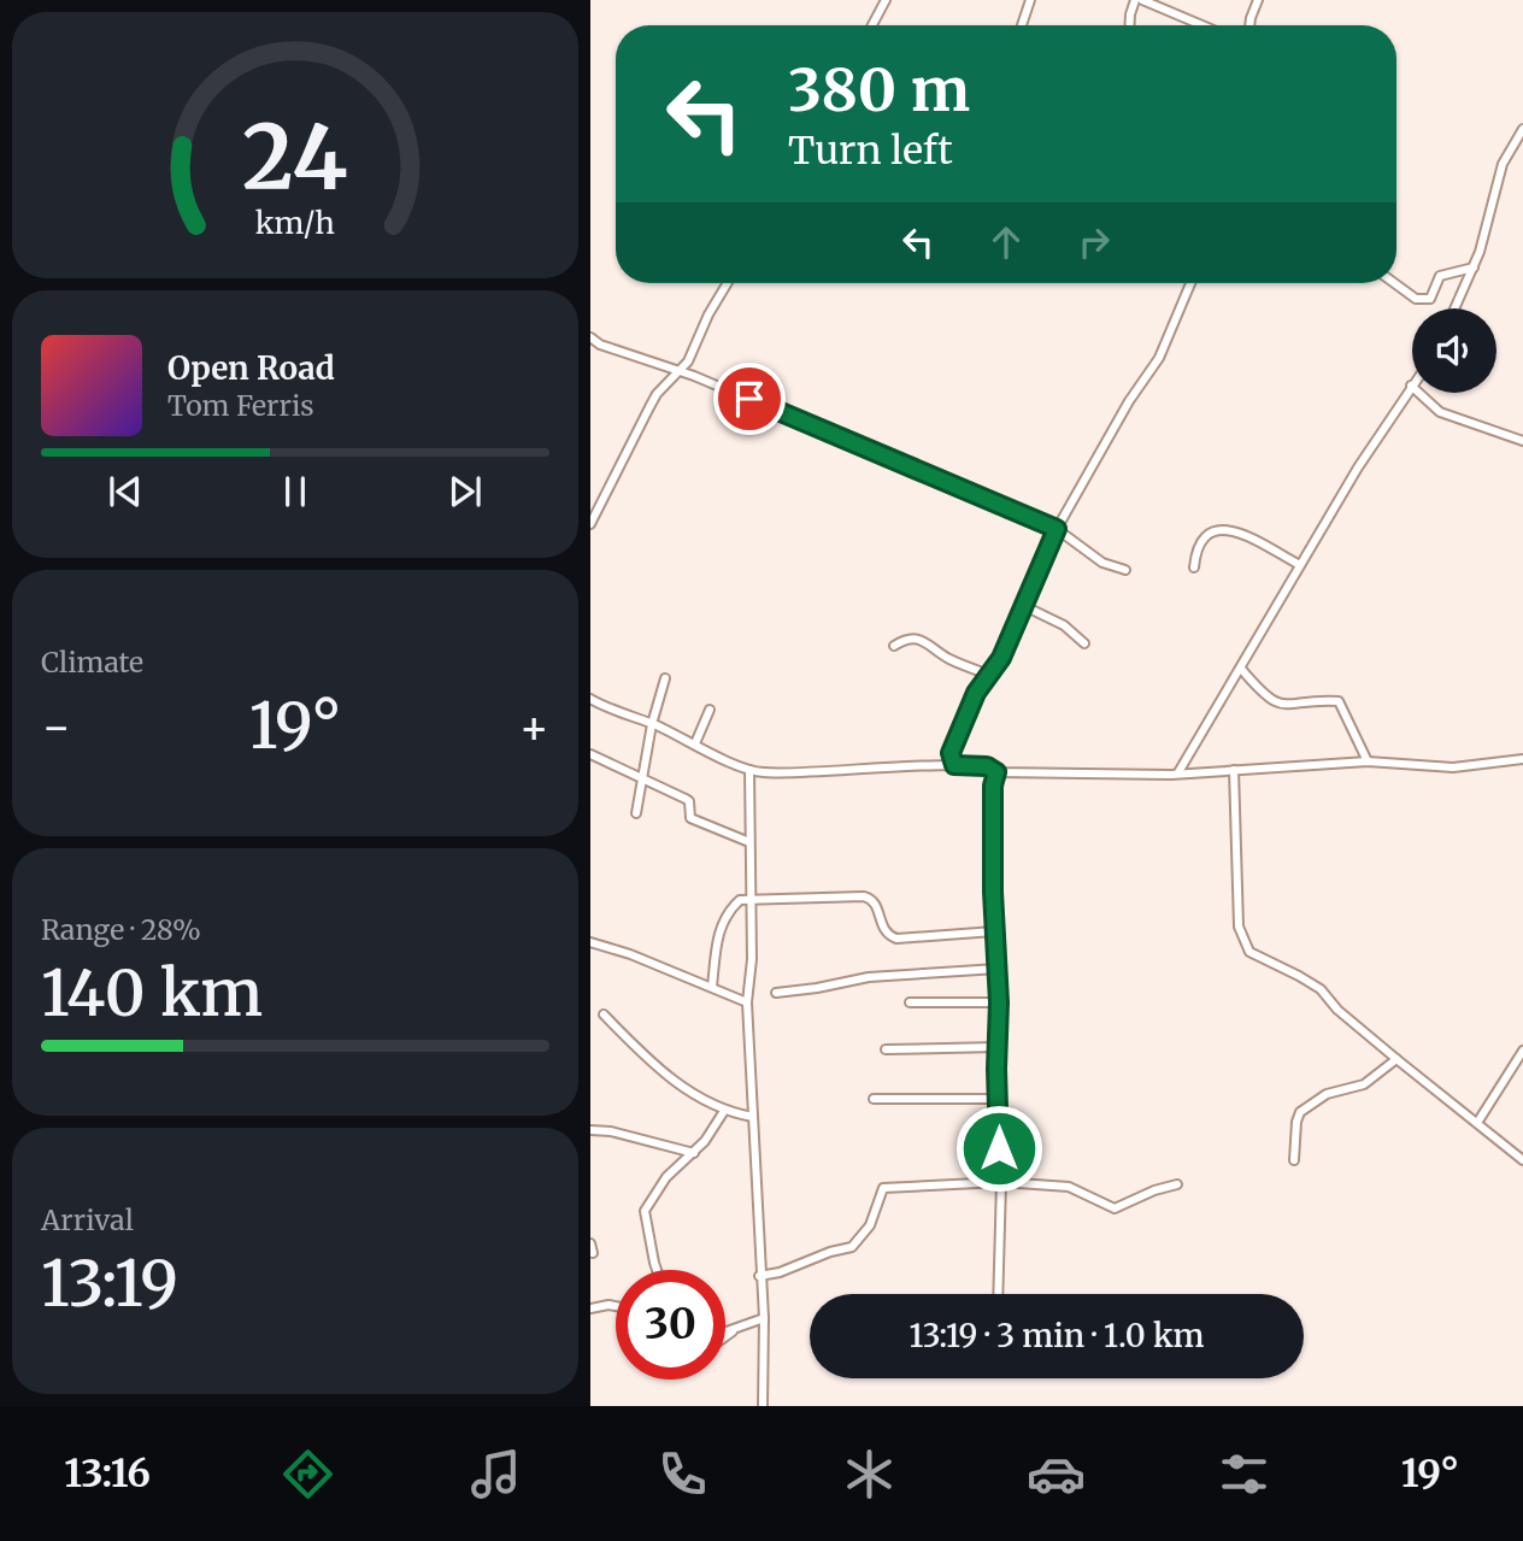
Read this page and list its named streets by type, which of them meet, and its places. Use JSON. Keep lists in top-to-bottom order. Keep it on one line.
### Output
{"page":{"turn":["380 m","Turn left"],"song":["Open Road","Tom Ferris"],"tile":["Climate",["Range · 28%","140 km"],["Arrival","13:19"]],"heat":["−","19°","+"],"limit":"30","trip":"13:19 · 3 min · 1.0 km","tabs":["13:16","19°"],"gauge":["24","km/h"]}}
